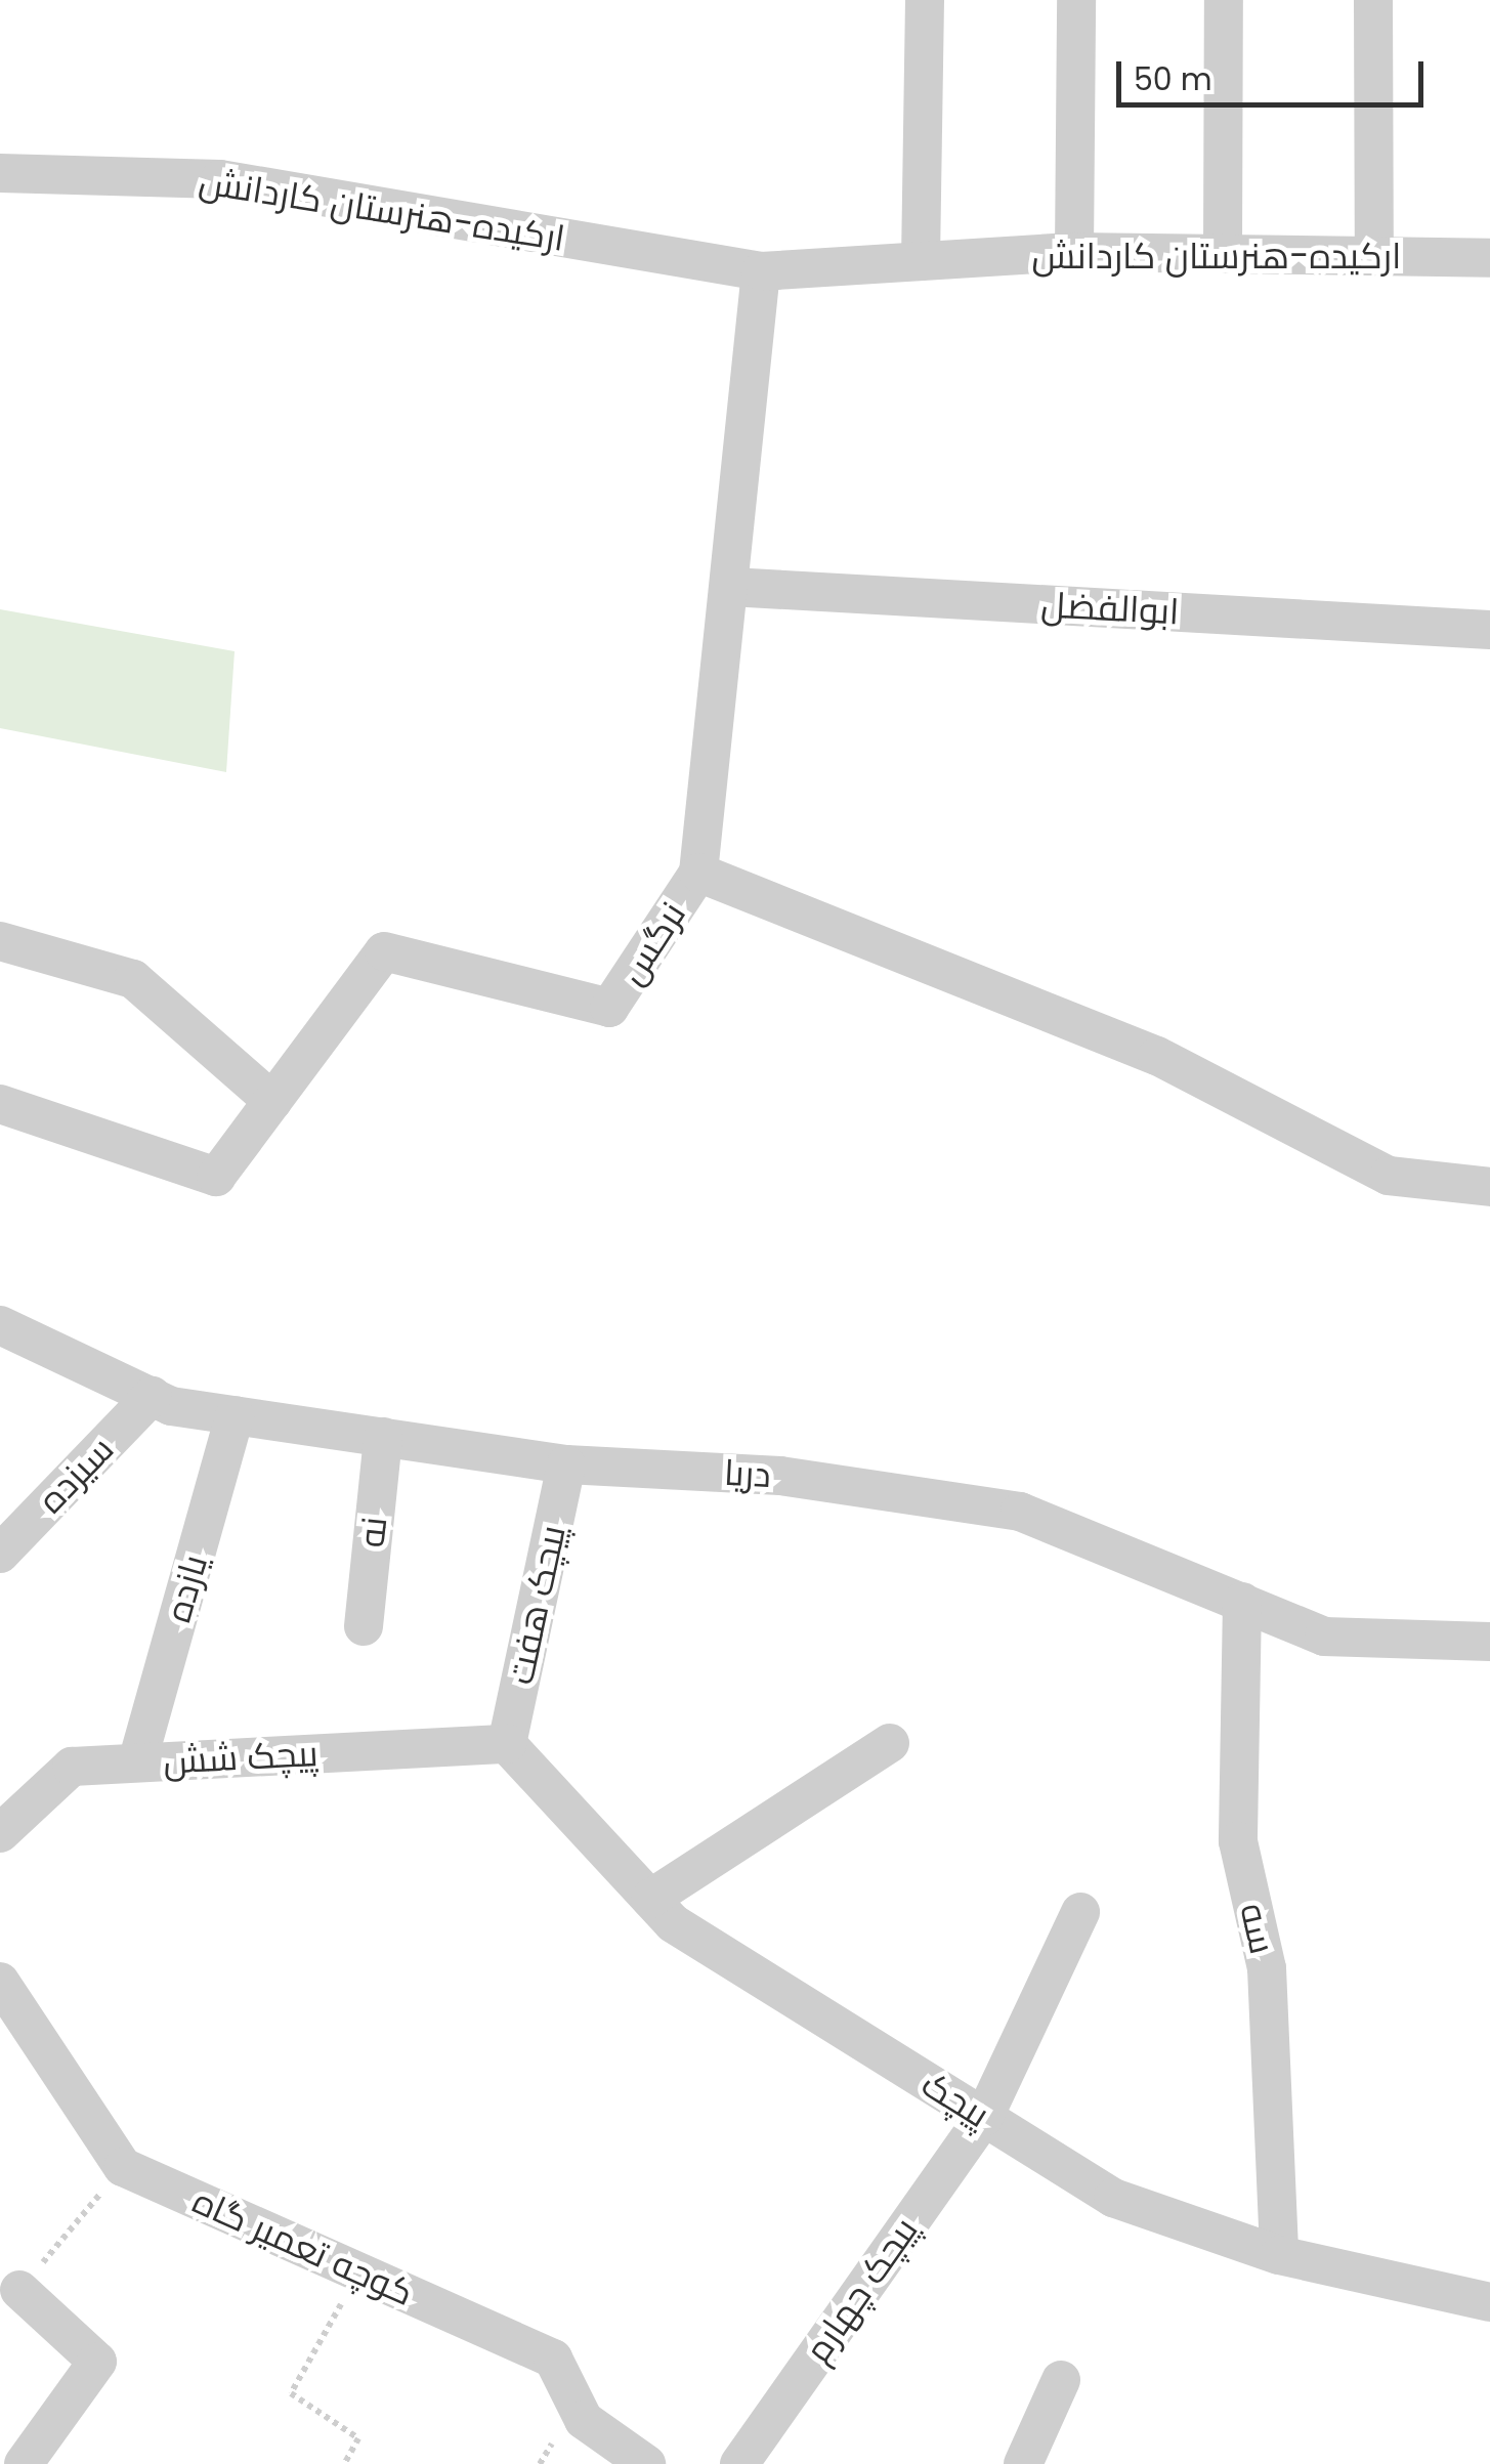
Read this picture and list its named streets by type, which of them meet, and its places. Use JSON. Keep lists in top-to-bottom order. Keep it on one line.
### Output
{"streets":{"street":["ارکیده-هنرستان کاردانش","ابوالفضل","نرگس","دریا","سیزده","نه","یازده","پیچک هفت","پیچک شش","سه","پیچک","کوچه تعمیر گاه","پیچک چهارم"]},"crossings":[["دریا","سیزده"],["دریا","نه"],["دریا","یازده"],["دریا","پیچک هفت"],["دریا","سه"],["یازده","پیچک شش"],["پیچک هفت","پیچک شش"],["پیچک هفت","پیچک"],["پیچک شش","پیچک"],["سه","پیچک"],["پیچک","پیچک چهارم"]],"scale_bar":"50 m"}
